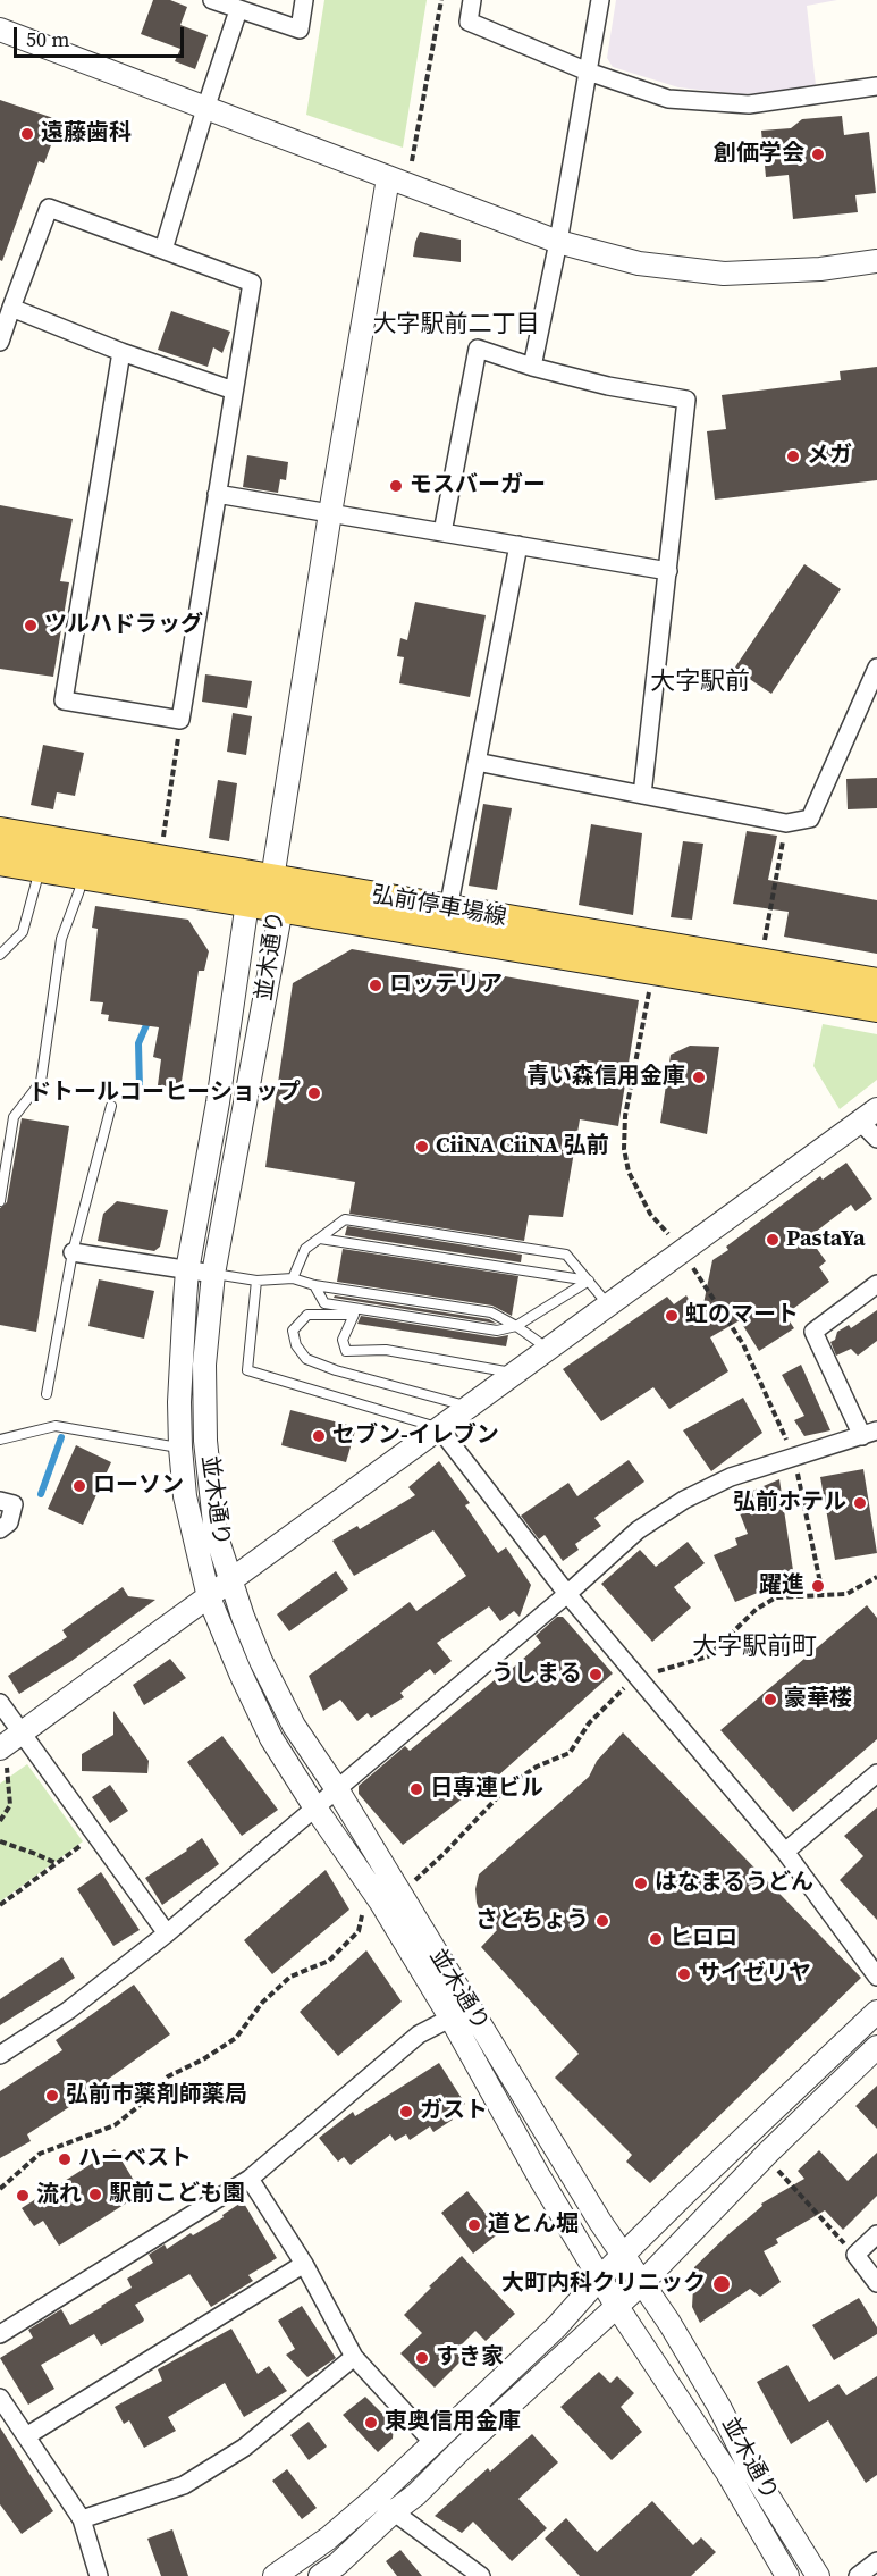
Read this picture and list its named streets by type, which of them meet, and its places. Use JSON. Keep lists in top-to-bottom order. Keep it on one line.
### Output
{"streets":{"main road":["弘前停車場線"],"street":["並木通り"]},"crossings":[["弘前停車場線","並木通り"]],"districts":["大字駅前二丁目","大字駅前","大字駅前町"],"places":["遠藤歯科","創価学会","メガ","モスバーガー","ツルハドラッグ","ロッテリア","青い森信用金庫","ドトールコーヒーショップ","CiiNA CiiNA 弘前","PastaYa","虹のマート","セブン-イレブン","ローソン","弘前ホテル","躍進","うしまる","豪華楼","日専連ビル","はなまるうどん","さとちょう","ヒロロ","サイゼリヤ","弘前市薬剤師薬局","ガスト","ハーベスト","駅前こども園","流れ","道とん堀","大町内科クリニック","すき家","東奥信用金庫"],"scale_bar":"50 m"}
